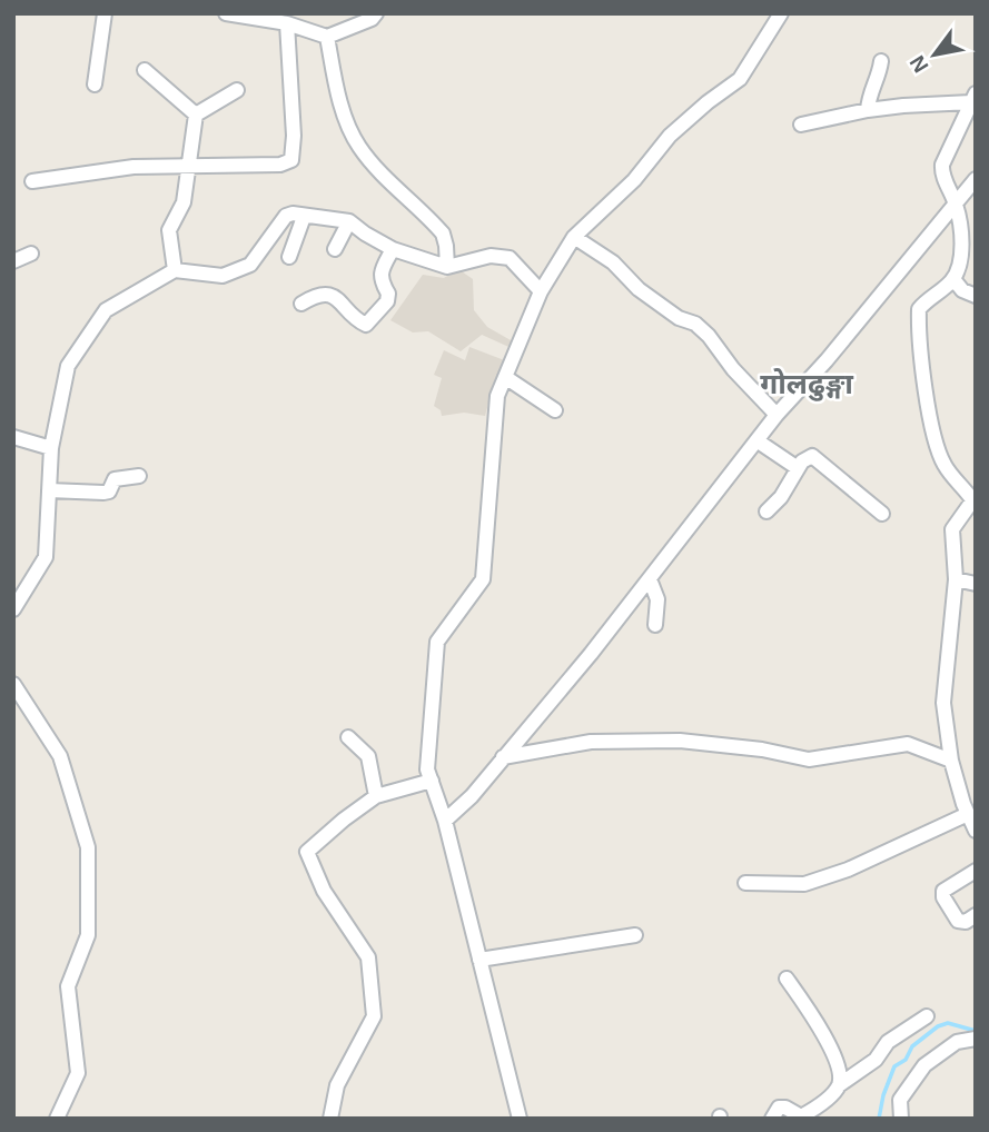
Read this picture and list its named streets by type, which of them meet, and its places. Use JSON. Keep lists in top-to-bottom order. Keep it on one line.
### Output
{"districts":["गोलढुङ्गा"],"north":"bottom left"}
